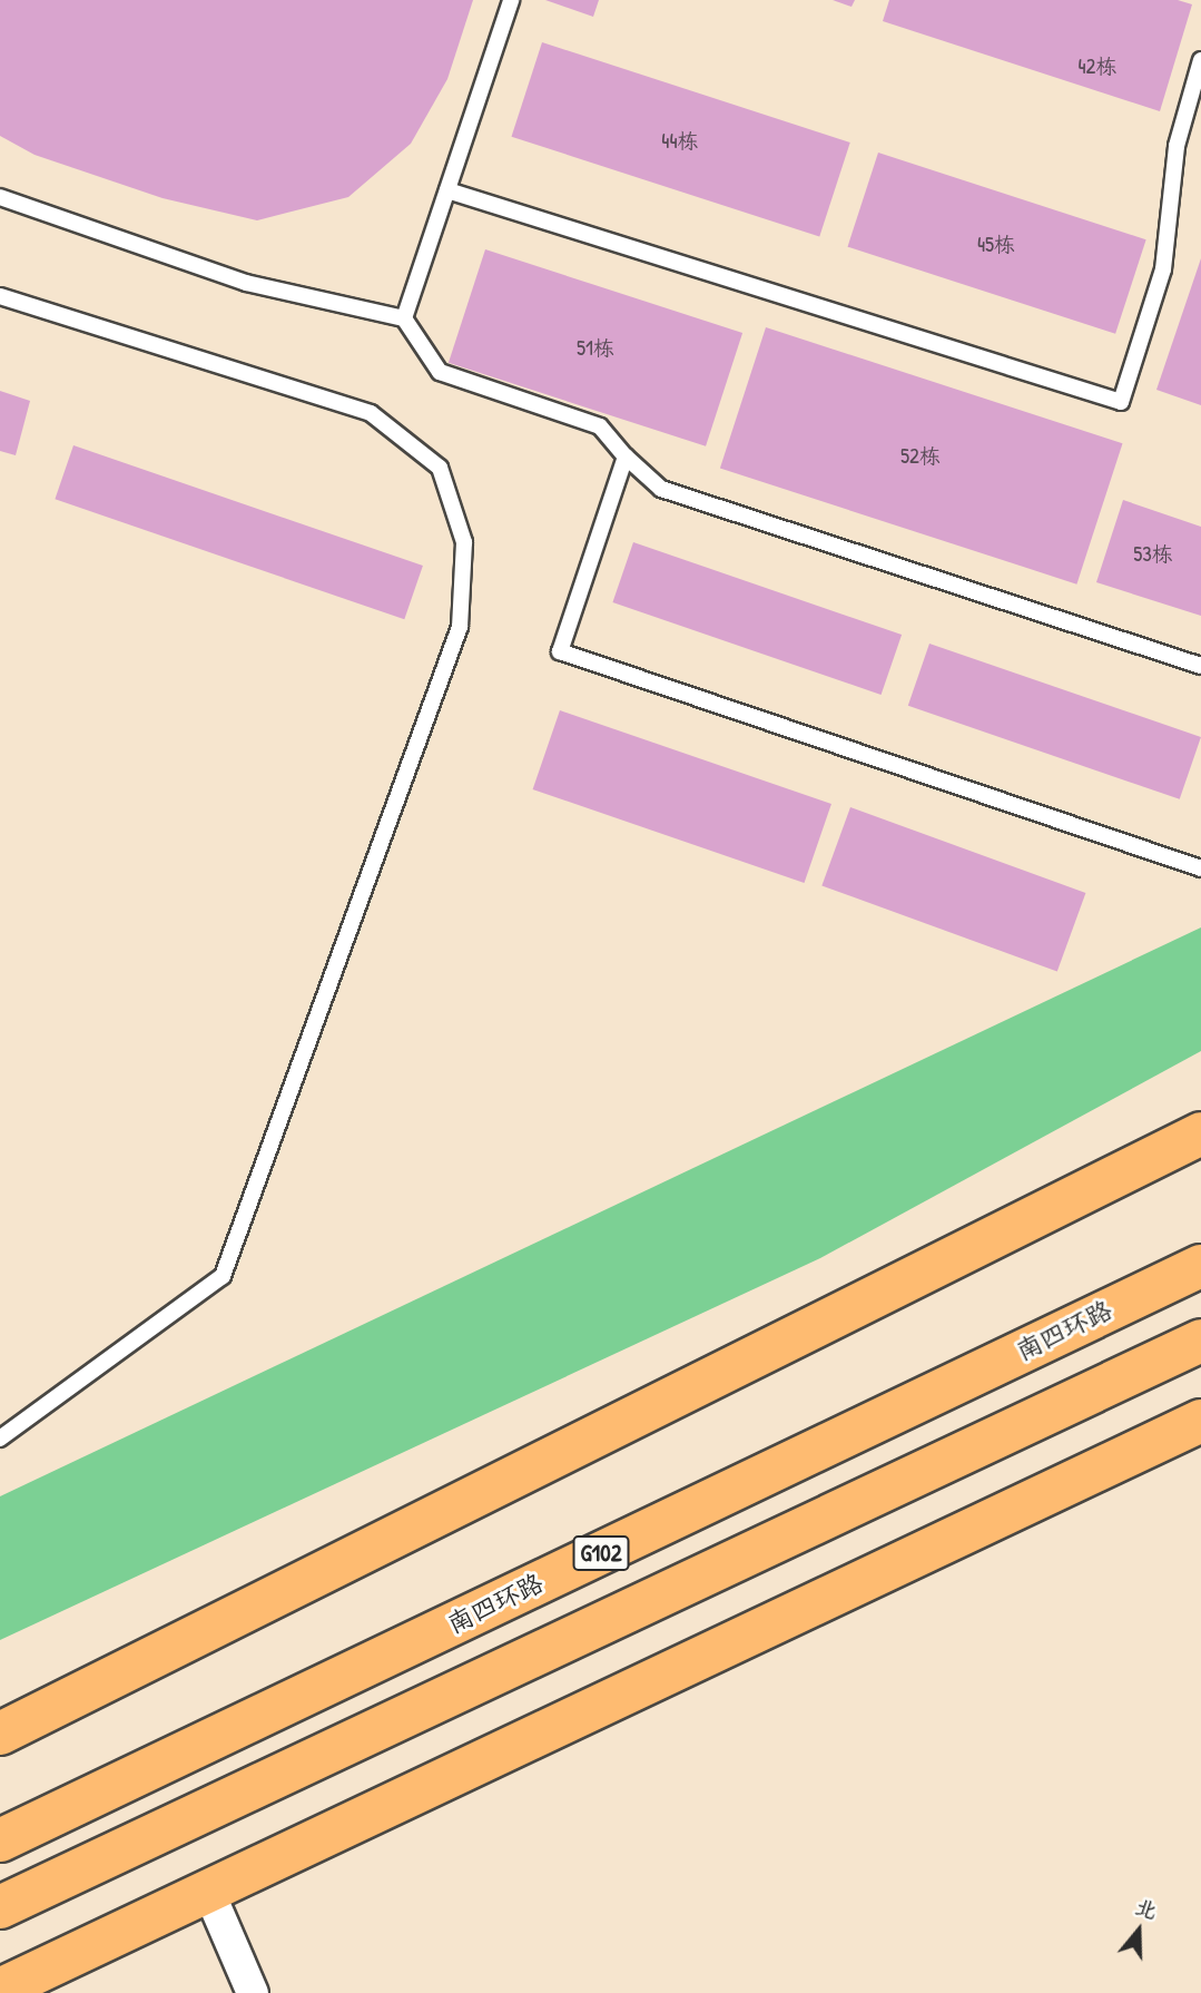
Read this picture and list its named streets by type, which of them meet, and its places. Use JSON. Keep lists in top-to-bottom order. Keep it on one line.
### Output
{"streets":{"main road":["南四环路","G102"]},"house_numbers":["42栋","44栋","45栋","51栋","52栋","53栋"],"north":"top"}
